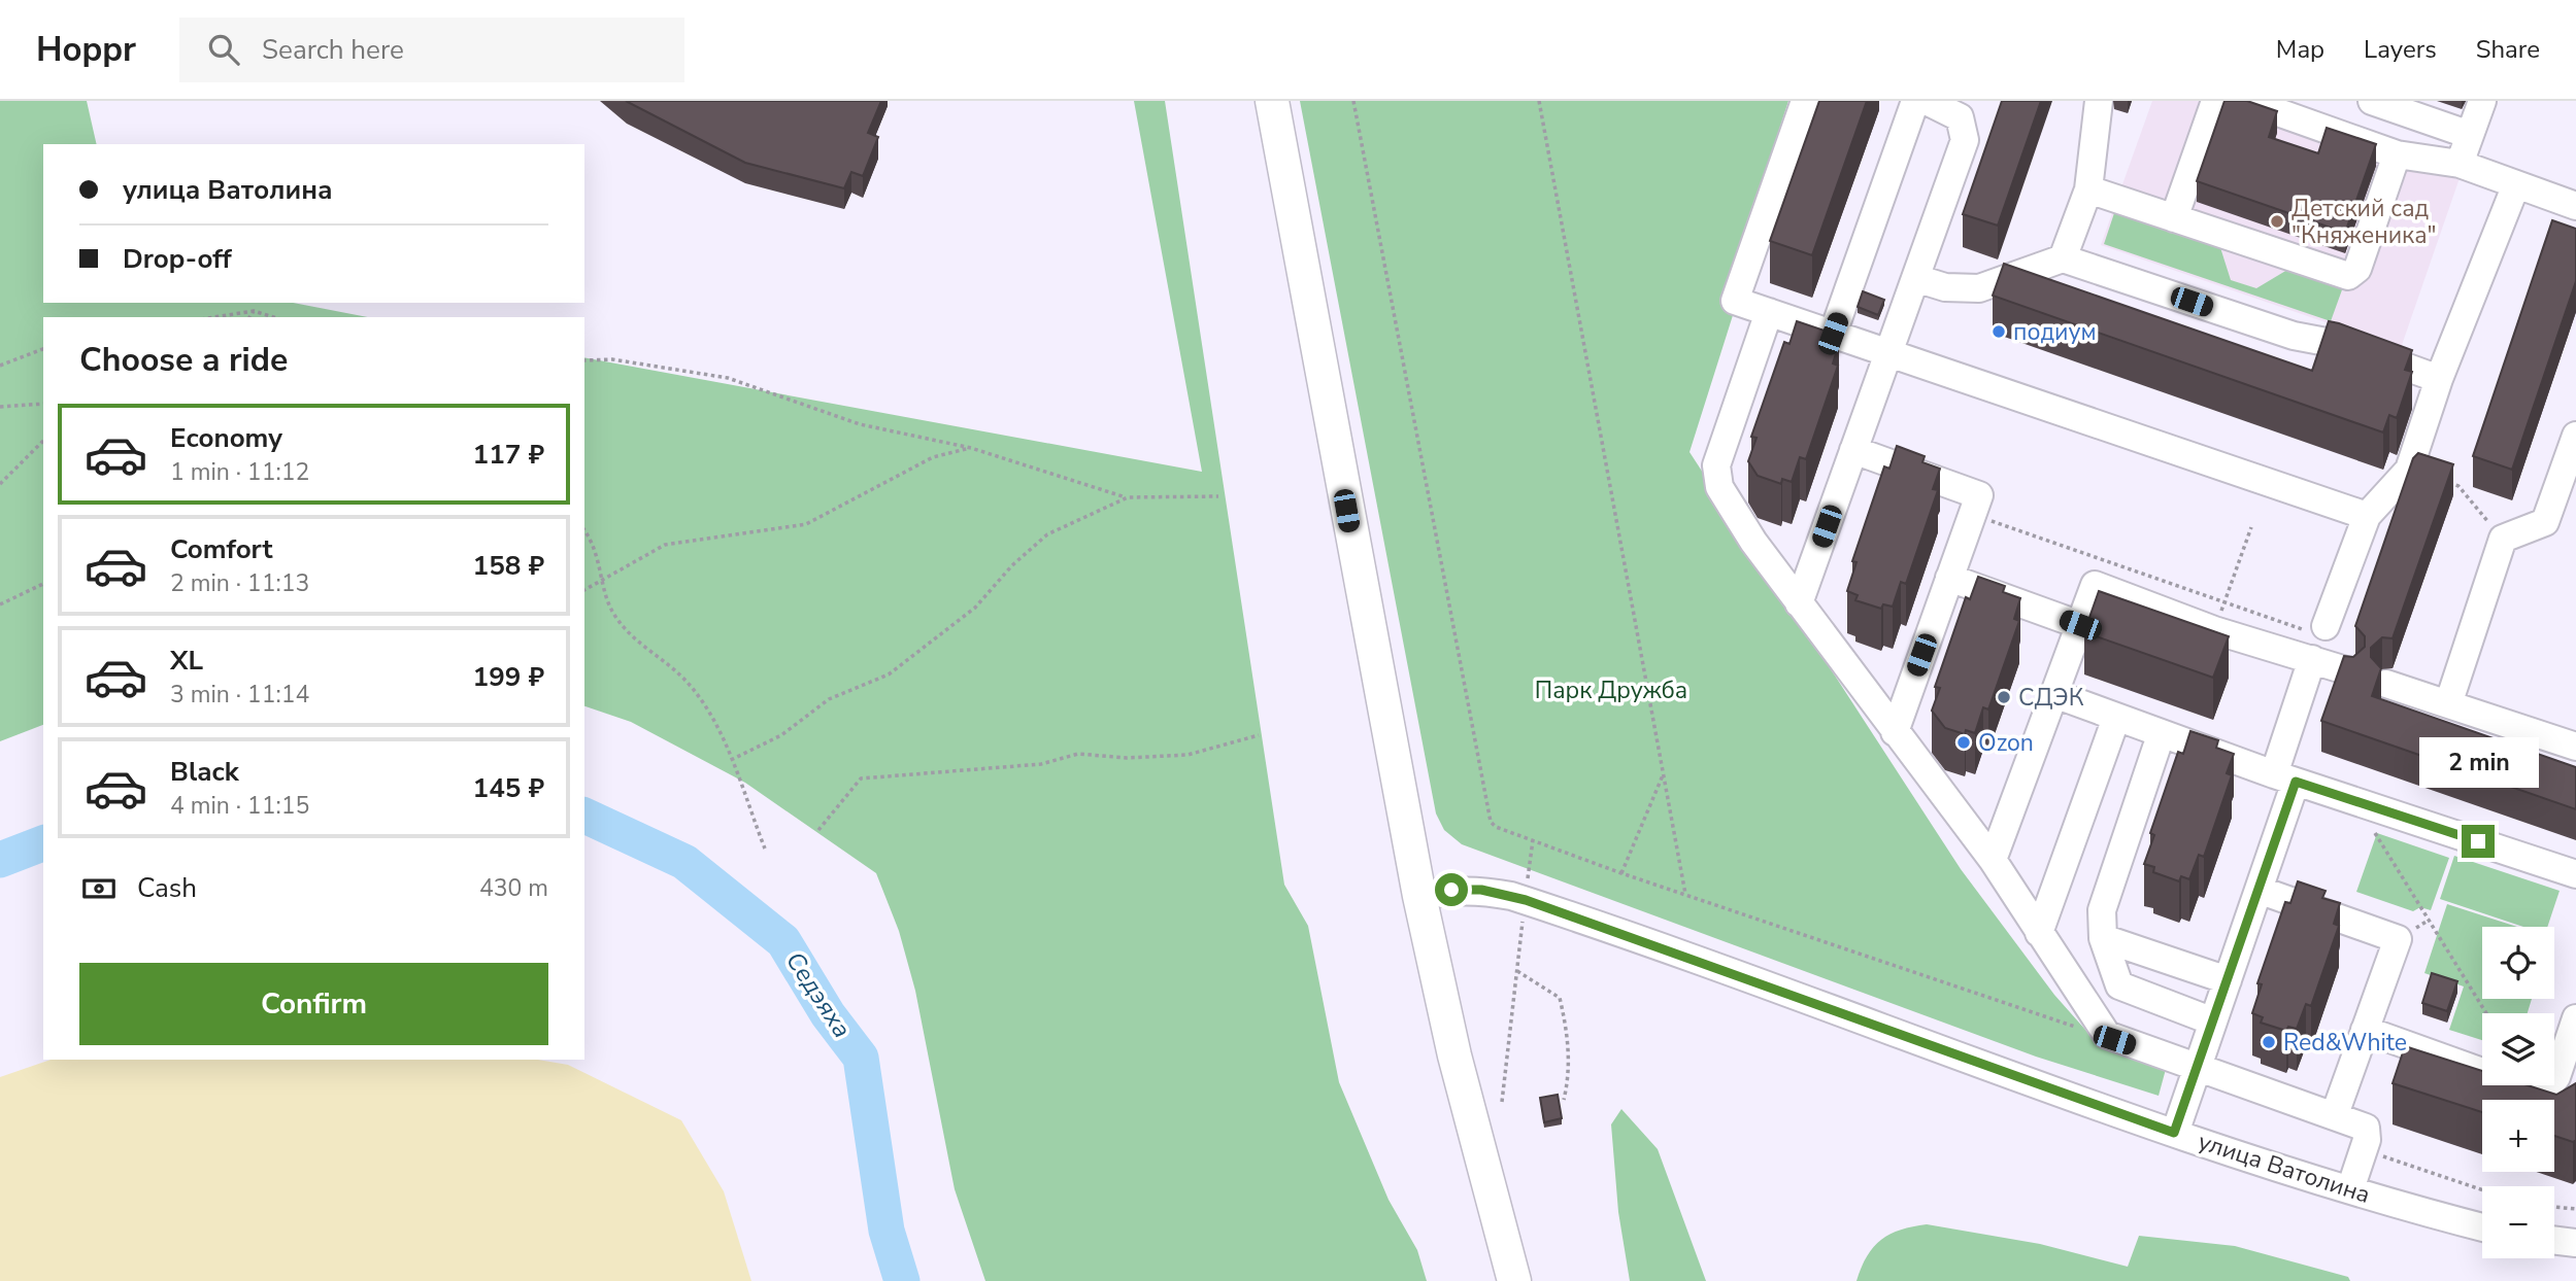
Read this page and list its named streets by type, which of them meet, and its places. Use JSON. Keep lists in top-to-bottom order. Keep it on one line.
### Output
{"streets":{"street":["улица Ватолина"]},"water":["Седэяха"],"parks":["Парк Дружба"],"places":["Детский сад \"Княженика\"","подиум","СДЭК","Ozon","Red&White"],"page":{"header":"Hoppr","search":"Search here","nav":["Map","Layers","Share"],"banner":["улица Ватолина","Drop-off"],"heading":"Choose a ride","list":[{"name":"Economy","note":"1 min · 11:12","value":"117 ₽"},{"name":"Comfort","note":"2 min · 11:13","value":"158 ₽"},{"name":"XL","note":"3 min · 11:14","value":"199 ₽"},{"name":"Black","note":"4 min · 11:15","value":"145 ₽"}],"bubble":"2 min","pay":["Cash","430 m"],"map_buttons":["+","−"],"buttons":"Confirm"}}
